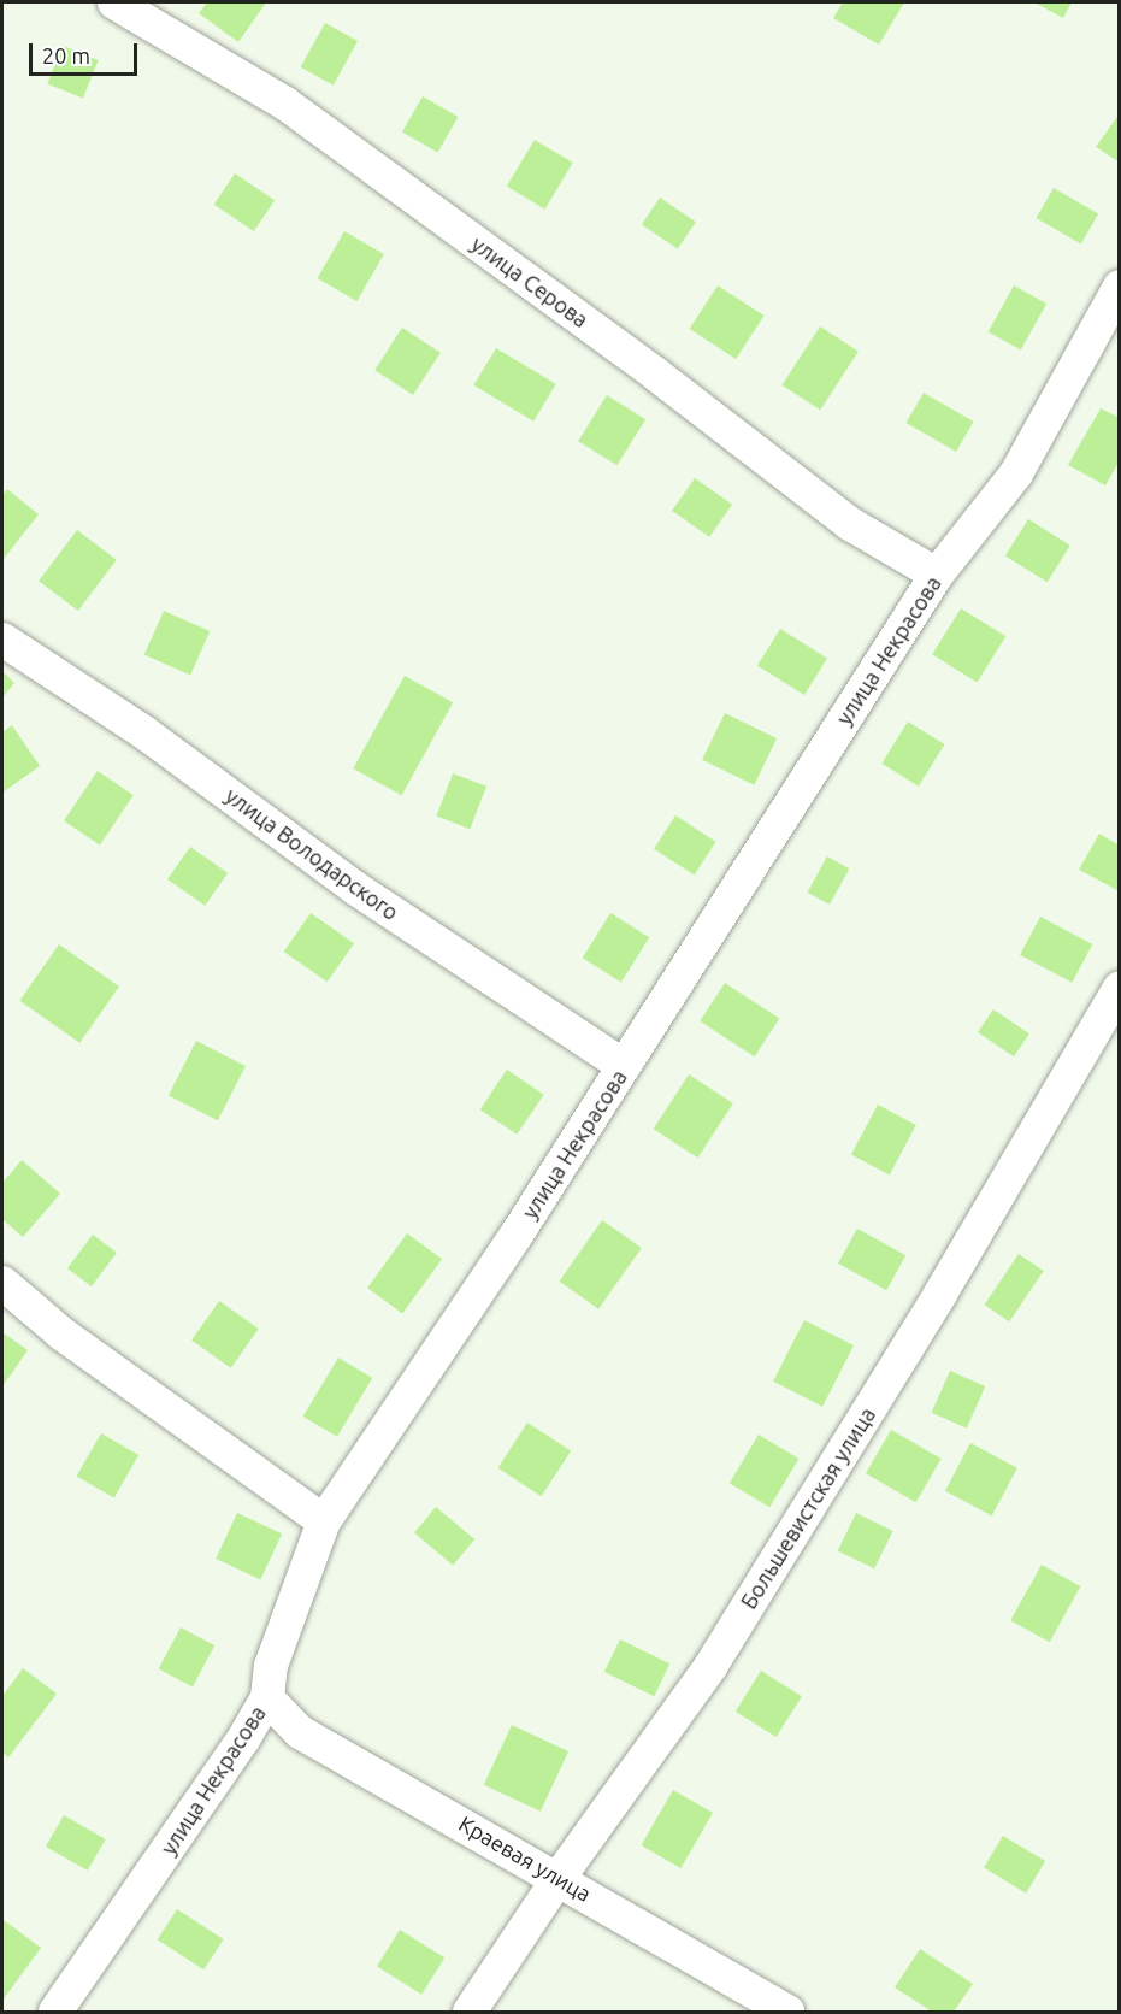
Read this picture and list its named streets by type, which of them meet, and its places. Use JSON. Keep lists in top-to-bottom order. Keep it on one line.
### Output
{"streets":{"street":["улица Серова","улица Некрасова","улица Володарского","Большевистская улица","Краевая улица"]},"crossings":[["улица Серова","улица Некрасова"],["улица Некрасова","улица Володарского"],["улица Некрасова","Краевая улица"],["Большевистская улица","Краевая улица"]],"scale_bar":"20 m"}
